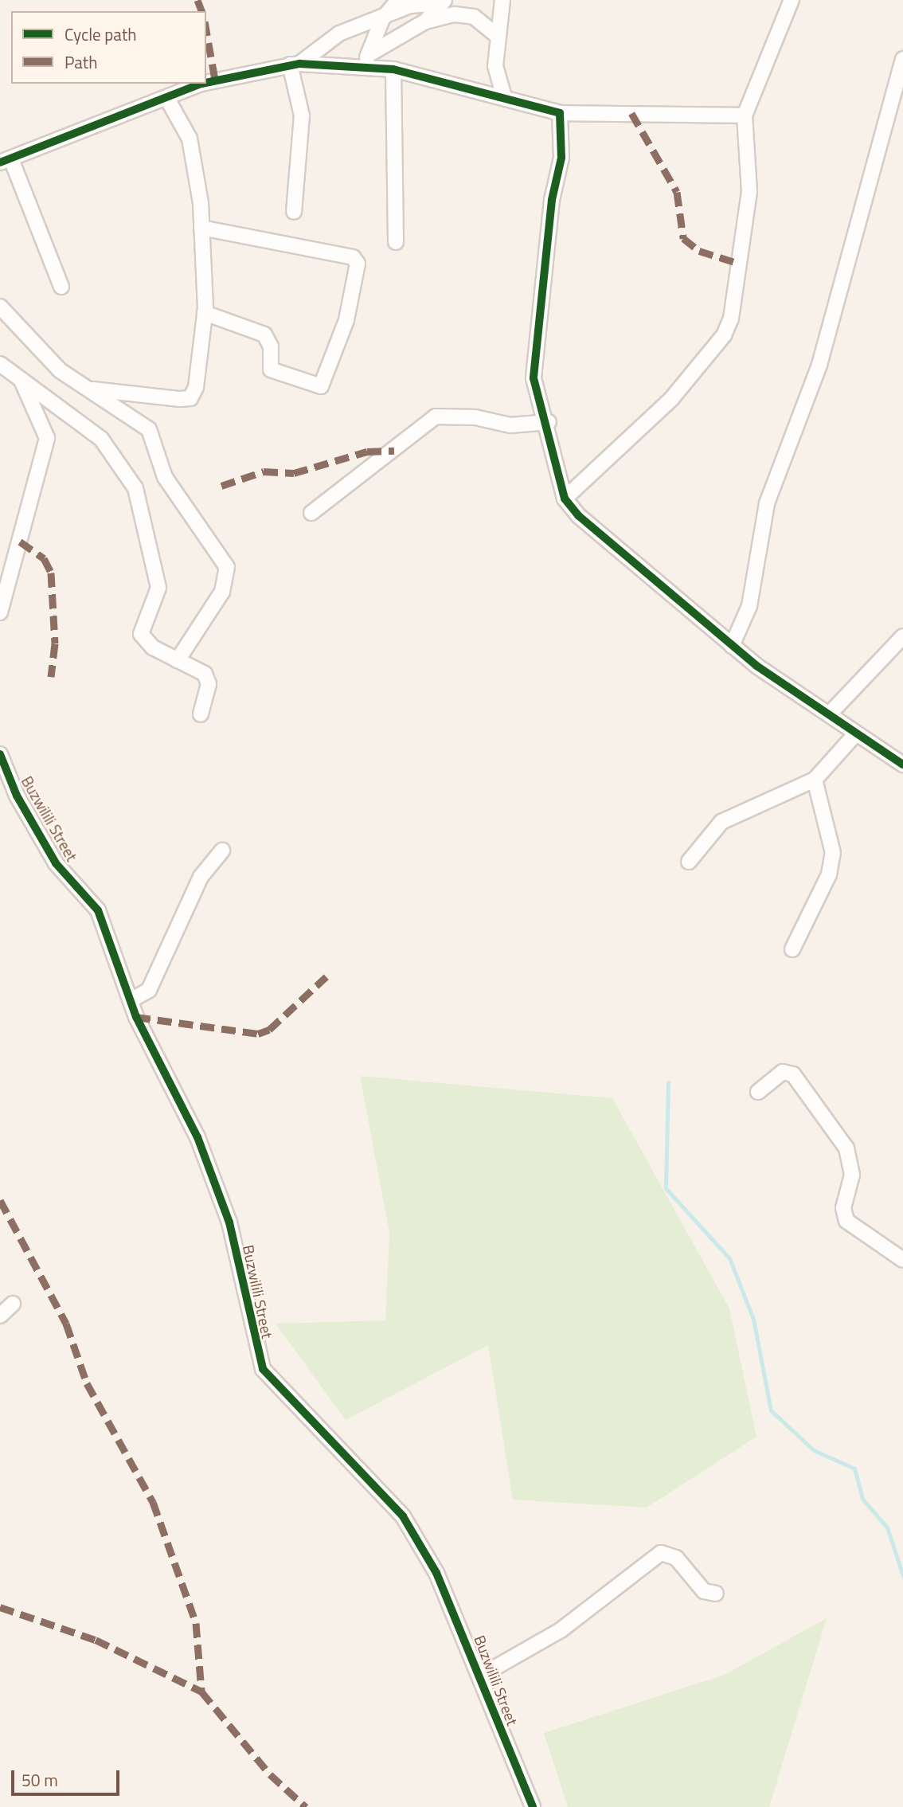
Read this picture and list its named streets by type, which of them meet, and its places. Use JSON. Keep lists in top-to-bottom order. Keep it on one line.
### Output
{"streets":{"street":["Buzwilili Street"]},"legend":["Cycle path","Path"],"scale_bar":"50 m"}
